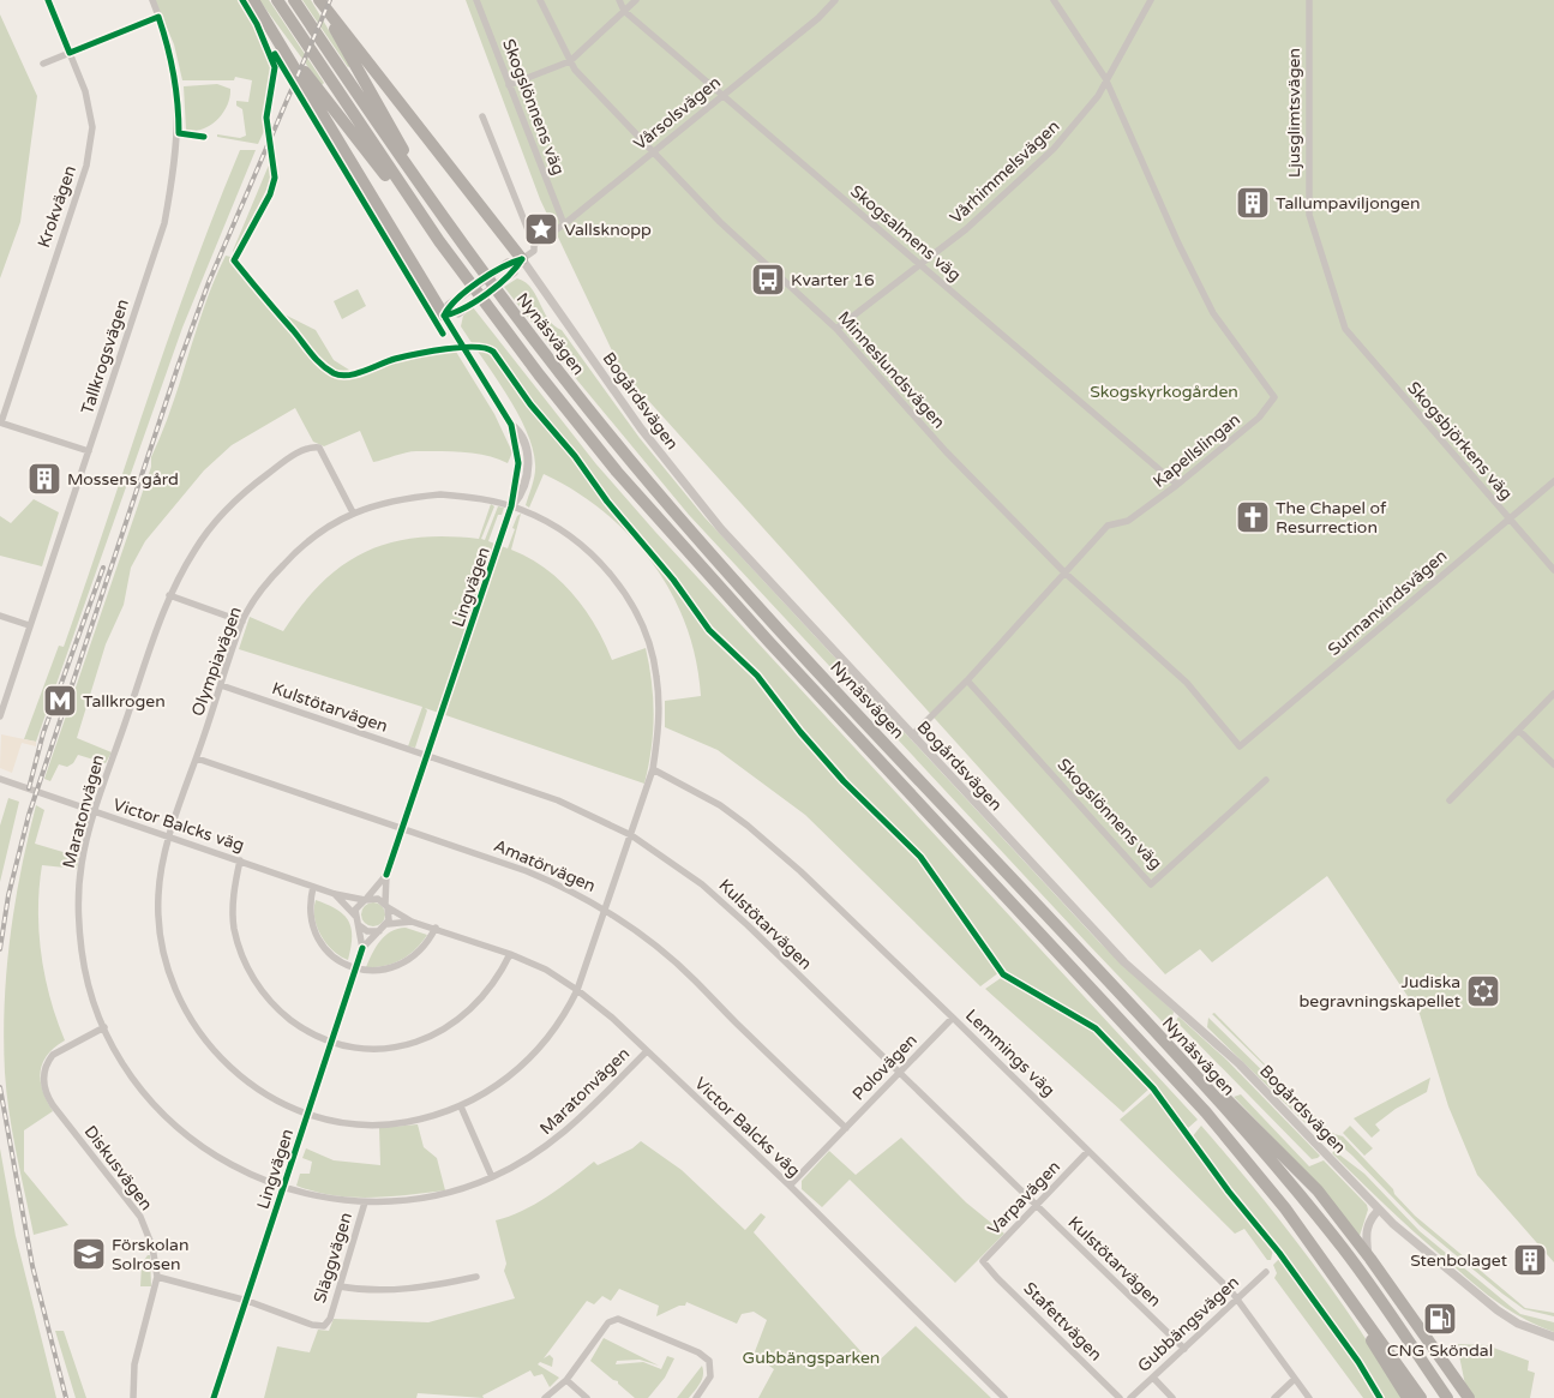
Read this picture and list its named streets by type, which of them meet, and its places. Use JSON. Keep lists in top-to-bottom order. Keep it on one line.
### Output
{"streets":{"highway":["Nynäsvägen"],"street":["Skogslönnens väg","Vårsolsvägen","Ljusglimtsvägen","Vårhimmelsvägen","Krokvägen","Skogsalmens väg","Tallkrogsvägen","Minneslundsvägen","Bogårdsvägen","Skogsbjörkens väg","Kapellslingan","Lingvägen","Sunnanvindsvägen","Olympiavägen","Kulstötarvägen","Maratonvägen","Victor Balcks väg","Amatörvägen","Lemmings väg","Polovägen","Diskusvägen","Varpavägen","Släggvägen","Stafettvägen","Gubbängsvägen"]},"crossings":[["Skogslönnens väg","Vårsolsvägen"],["Skogslönnens väg","Kapellslingan"],["Vårsolsvägen","Skogsalmens väg"],["Vårsolsvägen","Minneslundsvägen"],["Ljusglimtsvägen","Skogsbjörkens väg"],["Vårhimmelsvägen","Skogsalmens väg"],["Vårhimmelsvägen","Minneslundsvägen"],["Vårhimmelsvägen","Kapellslingan"],["Skogsalmens väg","Kapellslingan"],["Minneslundsvägen","Kapellslingan"],["Minneslundsvägen","Sunnanvindsvägen"],["Bogårdsvägen","Kapellslingan"],["Skogsbjörkens väg","Sunnanvindsvägen"],["Lingvägen","Olympiavägen"],["Lingvägen","Kulstötarvägen"],["Lingvägen","Maratonvägen"],["Lingvägen","Victor Balcks väg"],["Lingvägen","Amatörvägen"],["Lingvägen","Släggvägen"],["Olympiavägen","Kulstötarvägen"],["Olympiavägen","Maratonvägen"],["Olympiavägen","Victor Balcks väg"],["Olympiavägen","Amatörvägen"],["Olympiavägen","Lemmings väg"],["Kulstötarvägen","Polovägen"],["Kulstötarvägen","Varpavägen"],["Kulstötarvägen","Gubbängsvägen"],["Maratonvägen","Victor Balcks väg"],["Maratonvägen","Diskusvägen"],["Maratonvägen","Släggvägen"],["Victor Balcks väg","Polovägen"],["Amatörvägen","Polovägen"],["Lemmings väg","Polovägen"],["Lemmings väg","Varpavägen"],["Lemmings väg","Gubbängsvägen"],["Diskusvägen","Släggvägen"],["Varpavägen","Stafettvägen"]],"parks":["Skogskyrkogården","Gubbängsparken"],"places":{"building":["Tallumpaviljongen","Mossens gård","Stenbolaget"],"place":["Vallsknopp"],"bus stop":["Kvarter 16"],"church":["The Chapel of Resurrection"],"metro station":["Tallkrogen"],"synagogue":["Judiska begravningskapellet"],"school or university":["Förskolan Solrosen"],"fuel station":["CNG Sköndal"]}}
